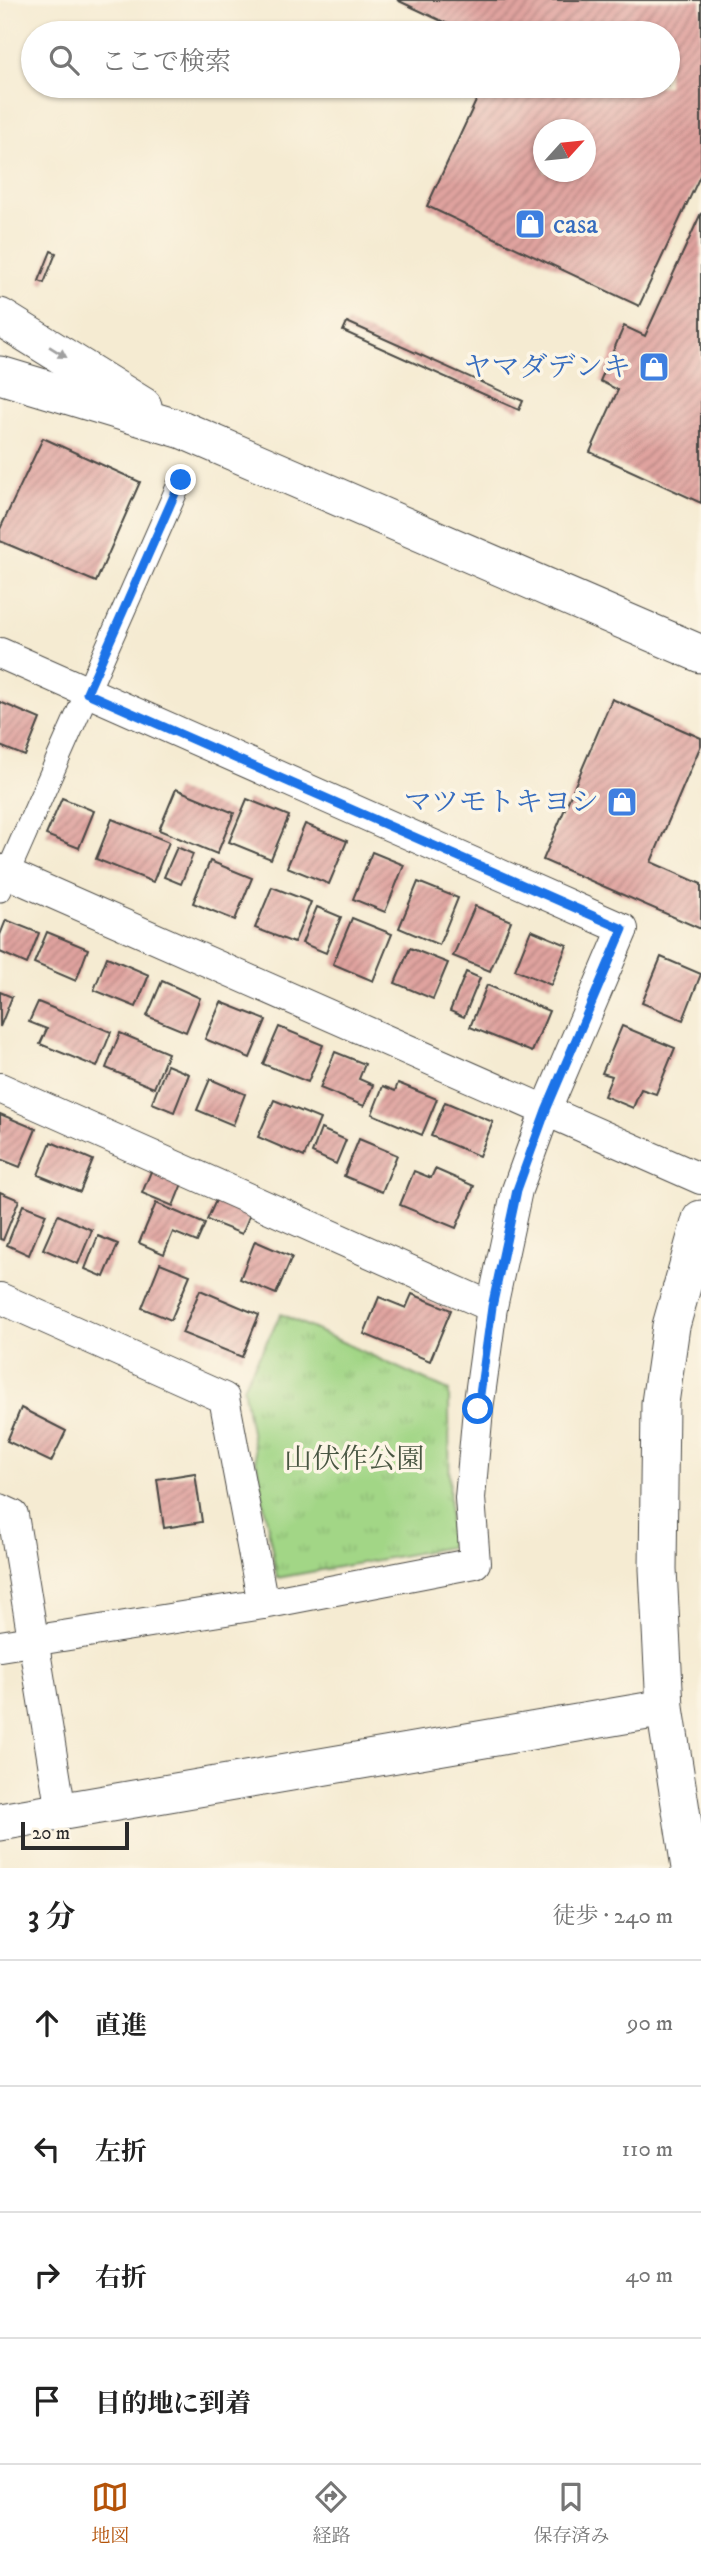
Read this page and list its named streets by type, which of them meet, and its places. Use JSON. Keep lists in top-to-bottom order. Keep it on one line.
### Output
{"parks":["山伏作公園"],"places":{"shop":["casa","ヤマダデンキ","マツモトキヨシ"]},"scale_bar":"20 m","north":"top right","page":{"search":"ここで検索","scale":"20 m","heading":["3 分","徒歩 · 240 m"],"list":[["直進","90 m"],["左折","110 m"],["右折","40 m"],"目的地に到着"],"nav":["地図","経路","保存済み"]}}
